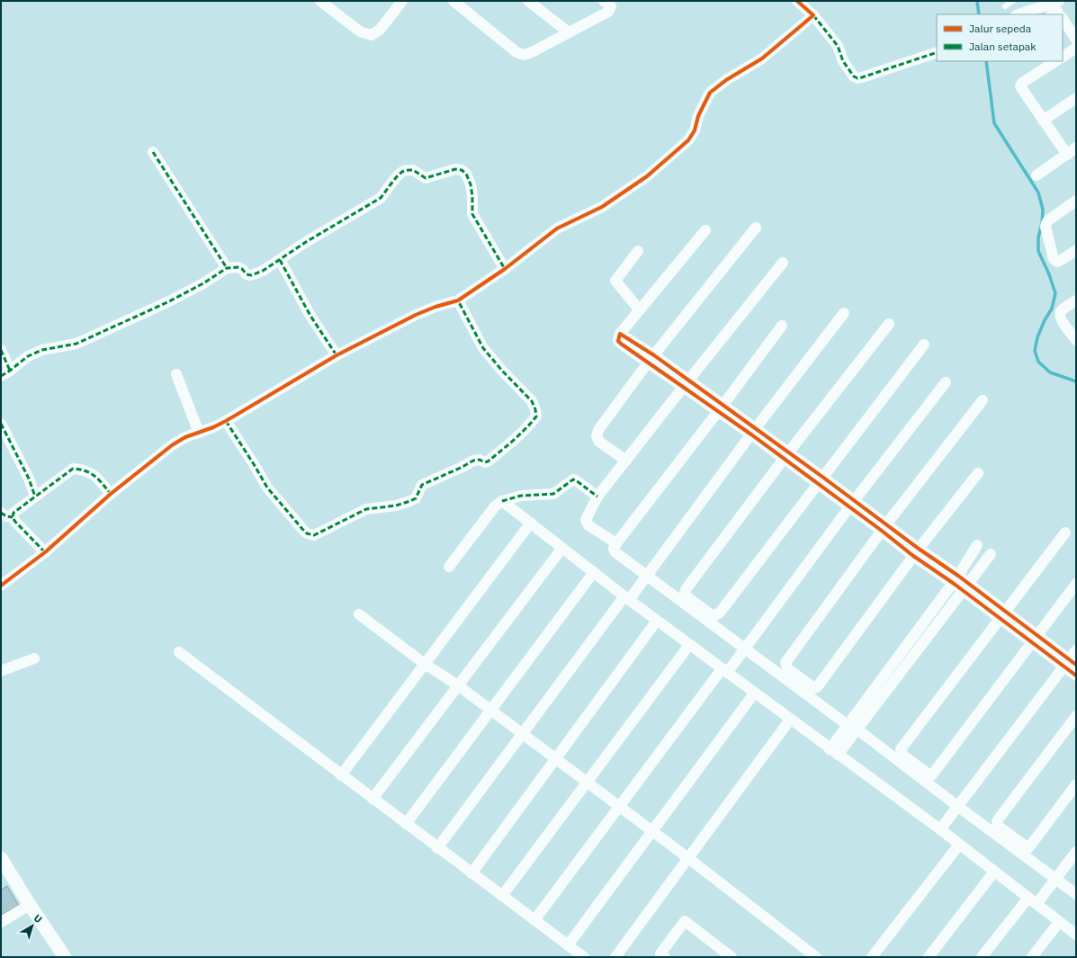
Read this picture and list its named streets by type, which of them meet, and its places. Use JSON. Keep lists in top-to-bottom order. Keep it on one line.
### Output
{"legend":["Jalur sepeda","Jalan setapak"],"north":"top right"}
